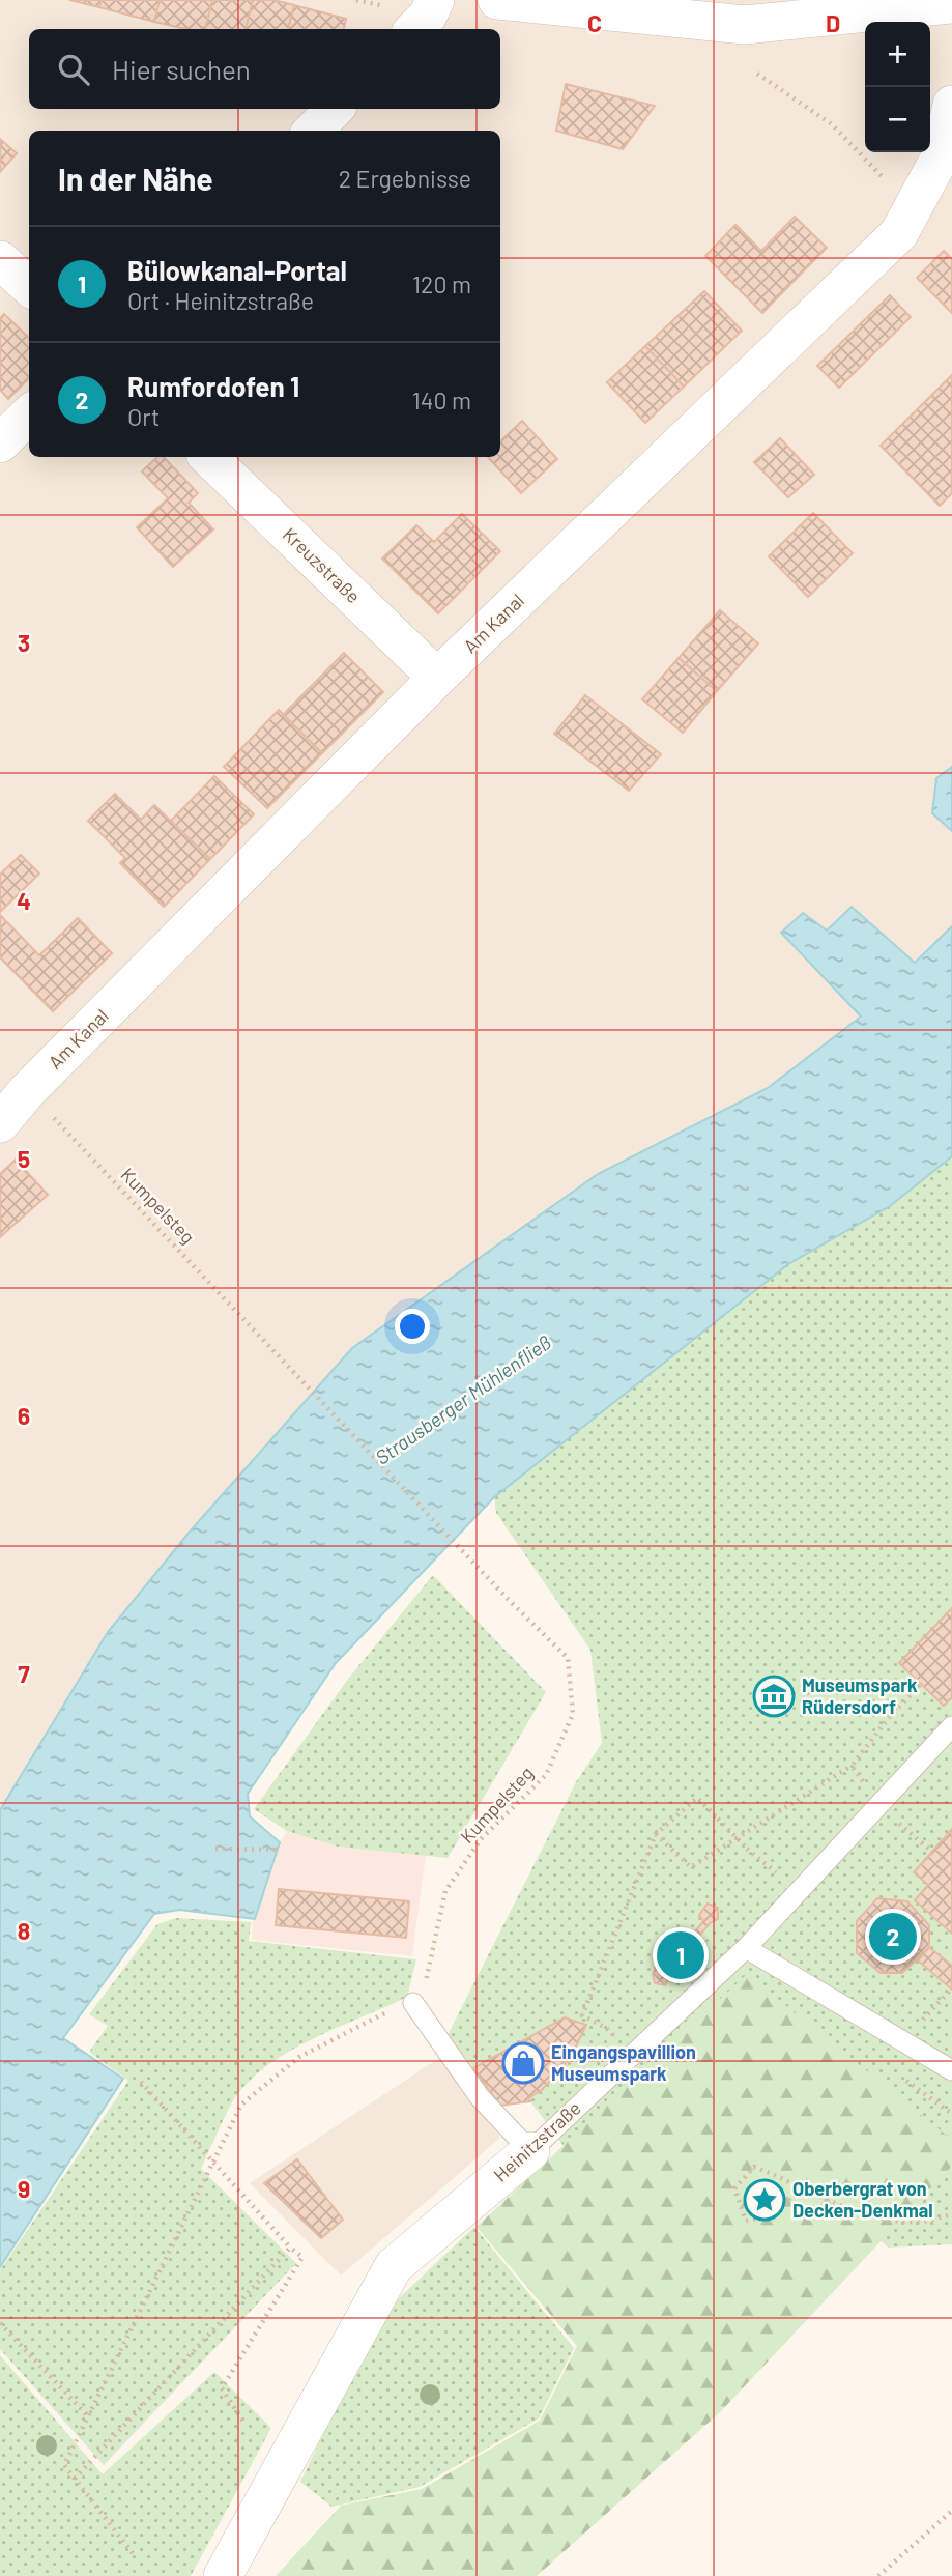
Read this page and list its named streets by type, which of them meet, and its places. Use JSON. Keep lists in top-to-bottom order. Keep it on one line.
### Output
{"streets":{"street":["Kreuzstraße","Am Kanal","Heinitzstraße"],"path":["Kumpelsteg"]},"crossings":[["Kreuzstraße","Am Kanal"],["Am Kanal","Kumpelsteg"]],"water":["Strausberger Mühlenfließ"],"places":{"museum":["Museumspark Rüdersdorf"],"shop":["Eingangspavillion Museumspark"],"place":["Oberbergrat von Decken-Denkmal"]},"page":{"map_buttons":["+","−"],"search":"Hier suchen","heading":["In der Nähe","2 Ergebnisse"],"list":[{"mark":"1","name":"Bülowkanal-Portal","note":"Ort · Heinitzstraße","value":"120 m"},{"mark":"2","name":"Rumfordofen 1","note":"Ort","value":"140 m"}],"pins":["2","1"]},"grid":{"columns":["C","D"],"rows":["3","4","5","6","7","8","9"]}}
